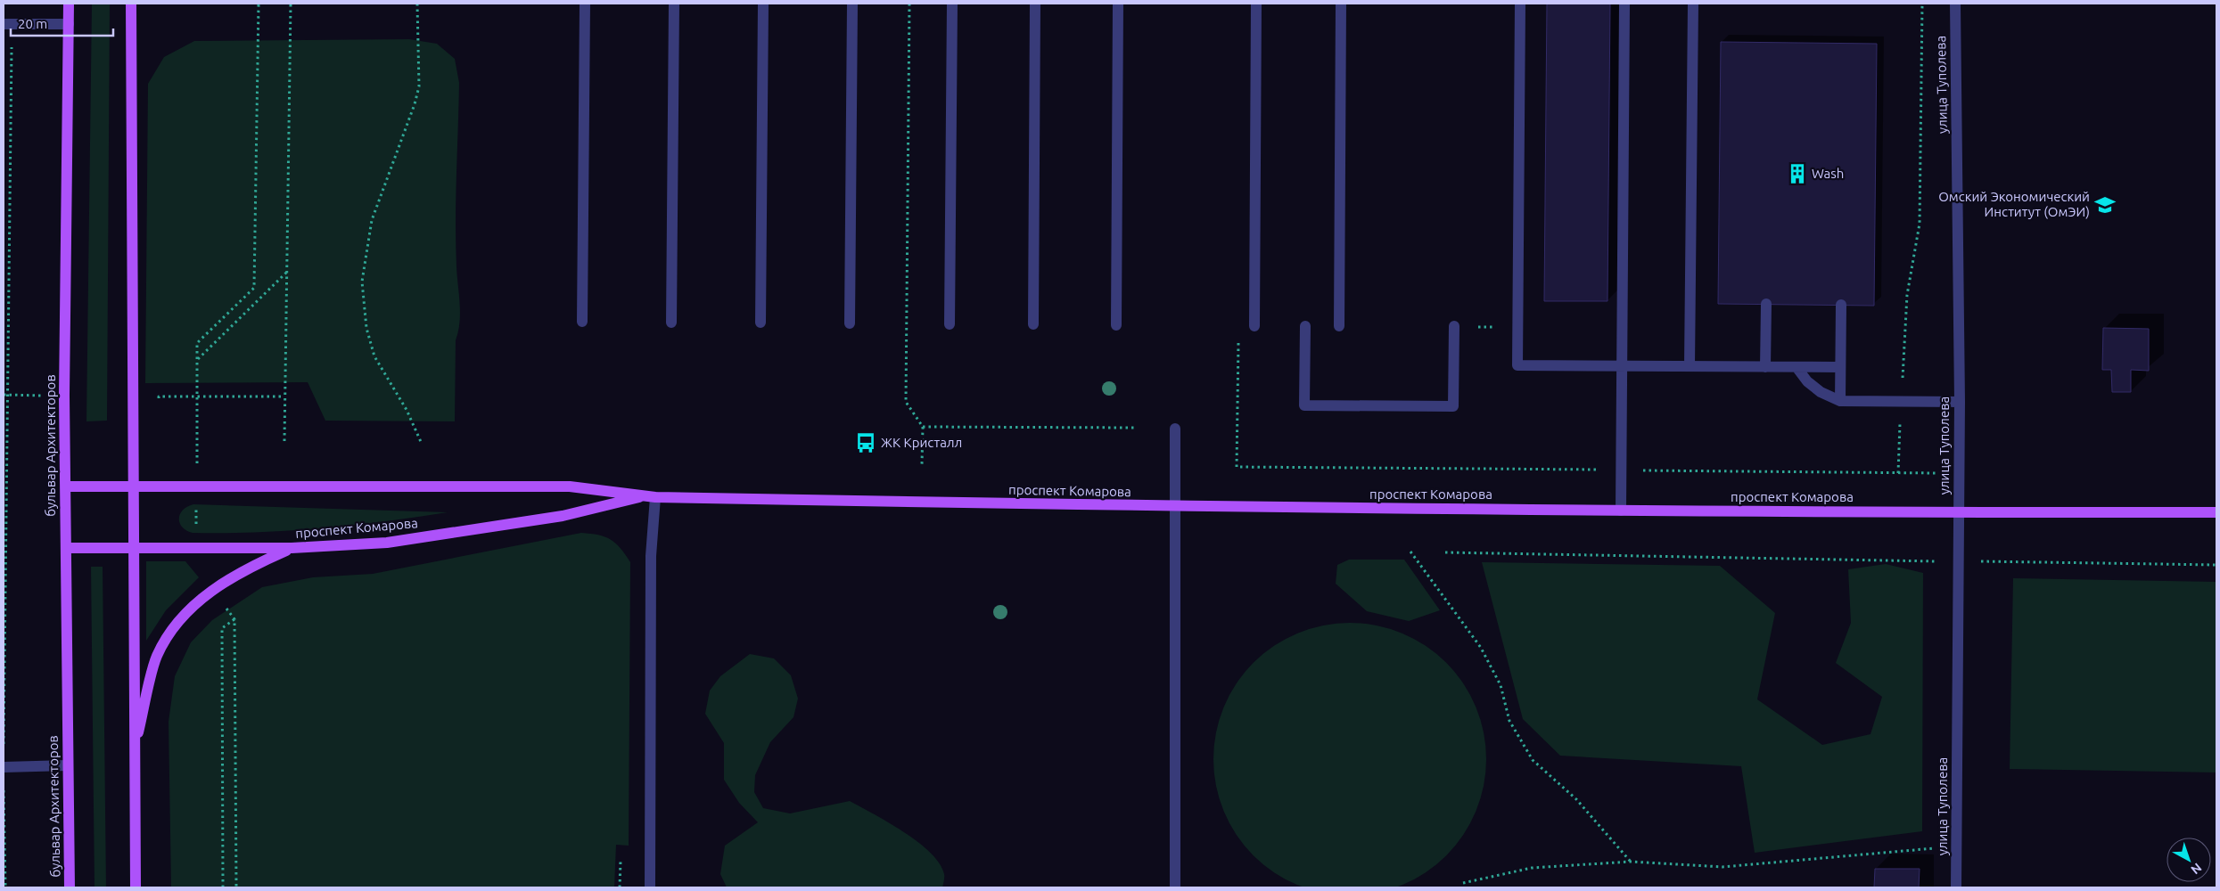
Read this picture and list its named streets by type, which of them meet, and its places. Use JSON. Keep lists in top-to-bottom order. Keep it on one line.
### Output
{"streets":{"main road":["бульвар Архитекторов","проспект Комарова"],"street":["улица Туполева"]},"crossings":[["улица Туполева","проспект Комарова"],["бульвар Архитекторов","проспект Комарова"]],"places":{"building":["Wash"],"school or university":["Омский Экономический Институт (ОмЭИ)"],"bus stop":["ЖК Кристалл"]},"scale_bar":"20 m","north":"bottom right"}
